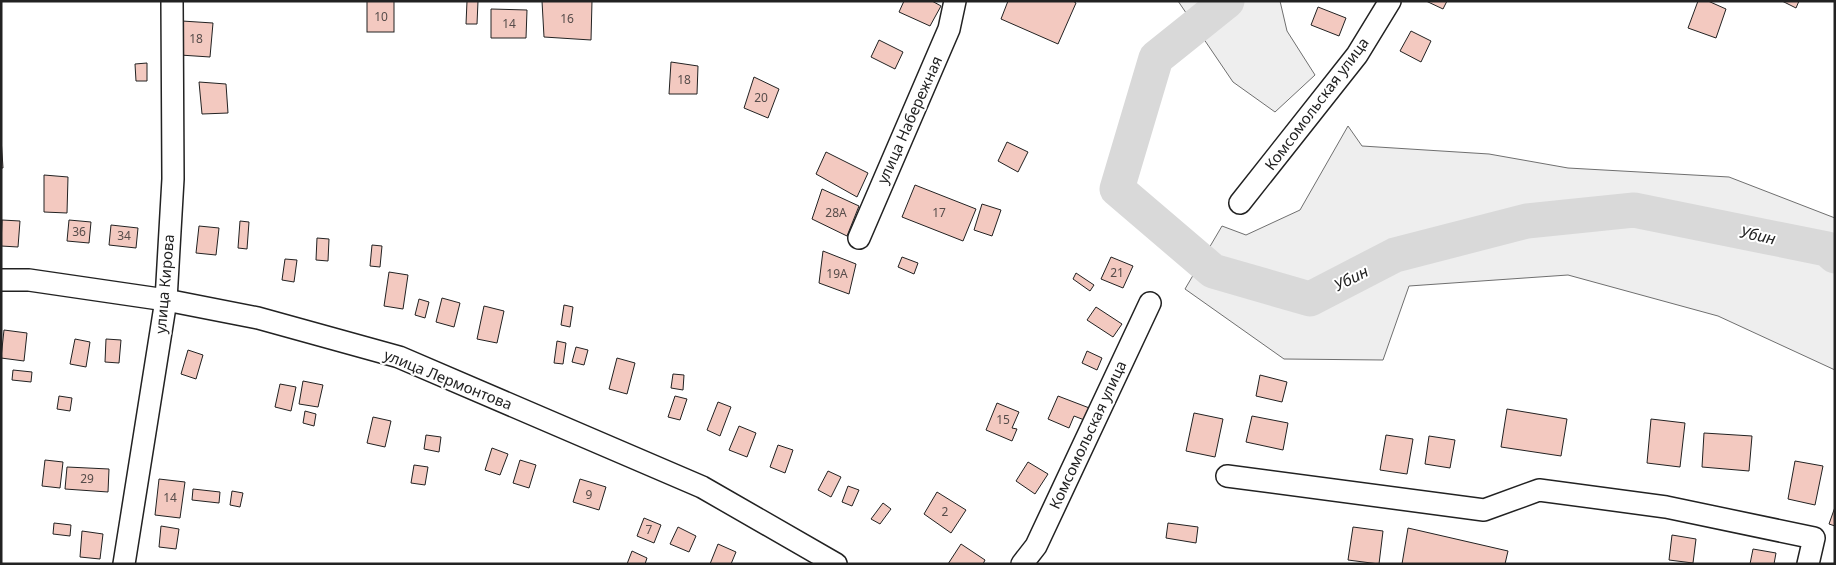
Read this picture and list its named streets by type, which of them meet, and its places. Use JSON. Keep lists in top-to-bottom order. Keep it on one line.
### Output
{"streets":{"street":["Комсомольская улица","улица Набережная","улица Кирова","улица Лермонтова"]},"crossings":[["улица Кирова","улица Лермонтова"]],"water":["Убин"],"house_numbers":["10","16","14","18","18","20","28А","17","36","34","21","19А","15","29","9","14","2","7"]}
